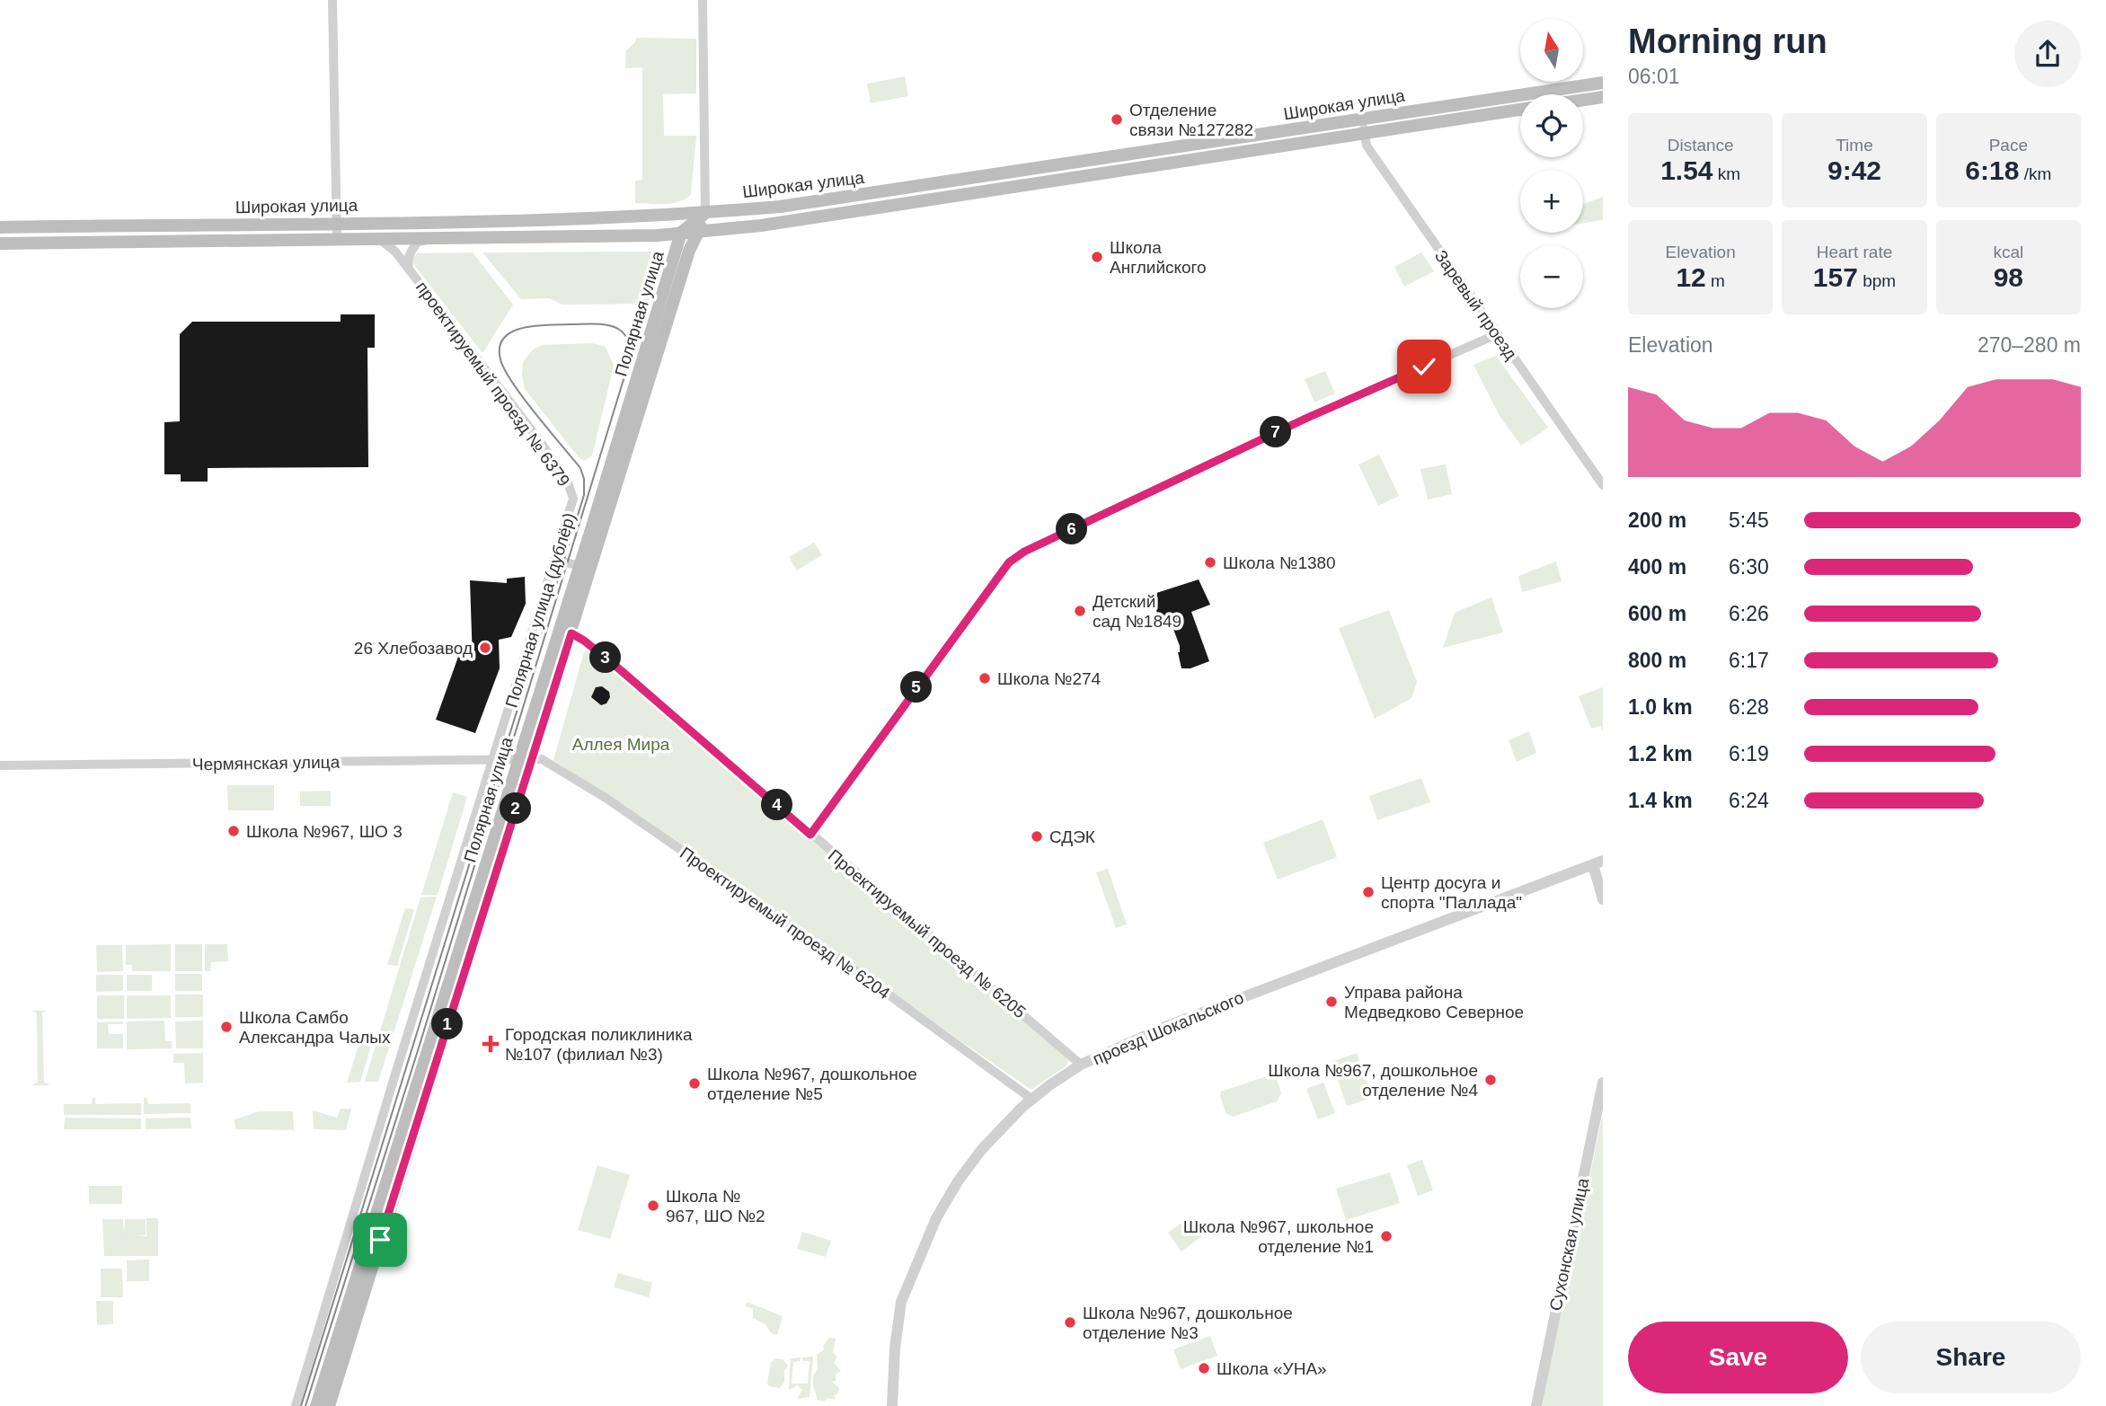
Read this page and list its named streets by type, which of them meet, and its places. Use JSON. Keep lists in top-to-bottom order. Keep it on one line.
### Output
{"streets":{"main road":["Широкая улица","Полярная улица"],"street":["Заревый проезд","проектируемый проезд № 6379","Полярная улица (дублёр)","Чермянская улица","Проектируемый проезд № 6204","Проектируемый проезд № 6205","проезд Шокальского","Сухонская улица"]},"crossings":[["Широкая улица","Заревый проезд"],["Широкая улица","Полярная улица"],["Широкая улица","проектируемый проезд № 6379"],["Полярная улица","Чермянская улица"],["Полярная улица","Проектируемый проезд № 6204"],["Полярная улица","Проектируемый проезд № 6205"],["проектируемый проезд № 6379","Полярная улица (дублёр)"],["Полярная улица (дублёр)","Чермянская улица"],["Чермянская улица","Проектируемый проезд № 6204"],["Проектируемый проезд № 6204","проезд Шокальского"],["Проектируемый проезд № 6205","проезд Шокальского"]],"parks":["Аллея Мира"],"places":{"other":["Отделение связи №127282","Школа Английского","Школа №1380","Детский сад №1849","26 Хлебозавод","Школа №274","Школа №967, ШО 3","СДЭК","Центр досуга и спорта \"Паллада\"","Управа района Медведково Северное","Школа Самбо Александра Чалых","Школа №967, дошкольное отделение №4","Школа №967, дошкольное отделение №5","Школа № 967, ШО №2","Школа №967, школьное отделение №1","Школа №967, дошкольное отделение №3","Школа «УНА»"],"health":["Городская поликлиника №107 (филиал №3)"]},"north":"top","page":{"heading":["Morning run","06:01"],"map_buttons":["+","−"],"stats":[["Distance","1.54 km"],["Time","9:42"],["Pace","6:18 /km"],["Elevation","12 m"],["Heart rate","157 bpm"],["kcal","98"]],"chart":["Elevation","270–280 m"],"pins":["7","6","3","5","4","2","1"],"list":[{"name":"200 m","note":"5:45"},{"name":"400 m","note":"6:30"},{"name":"600 m","note":"6:26"},{"name":"800 m","note":"6:17"},{"name":"1.0 km","note":"6:28"},{"name":"1.2 km","note":"6:19"},{"name":"1.4 km","note":"6:24"}],"buttons":["Save","Share"]}}
